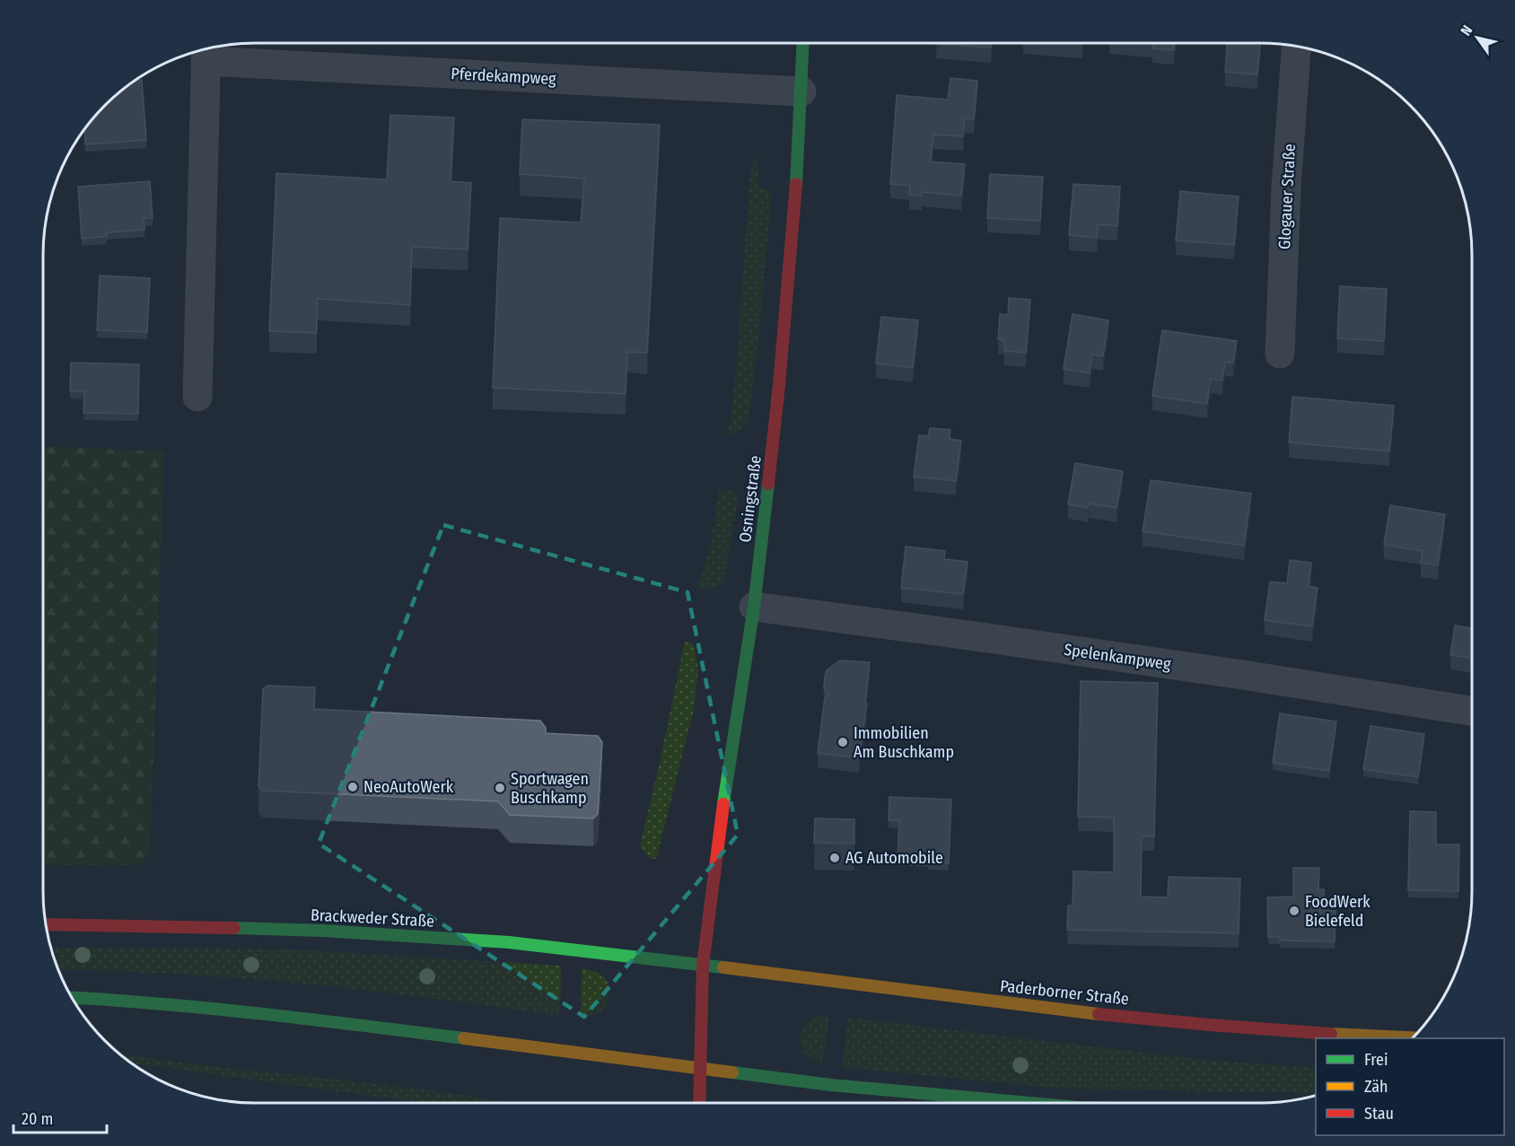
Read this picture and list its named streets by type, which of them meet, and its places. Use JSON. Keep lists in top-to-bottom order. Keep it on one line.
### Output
{"streets":{"main road":["Osningstraße","Brackweder Straße","Paderborner Straße"],"street":["Pferdekampweg","Glogauer Straße","Spelenkampweg"]},"crossings":[["Pferdekampweg","Osningstraße"],["Osningstraße","Spelenkampweg"],["Osningstraße","Brackweder Straße"],["Osningstraße","Paderborner Straße"],["Brackweder Straße","Paderborner Straße"]],"places":["Immobilien Am Buschkamp","NeoAutoWerk","Sportwagen Buschkamp","AG Automobile","FoodWerk Bielefeld"],"legend":["Frei","Zäh","Stau"],"scale_bar":"20 m","north":"top left"}
